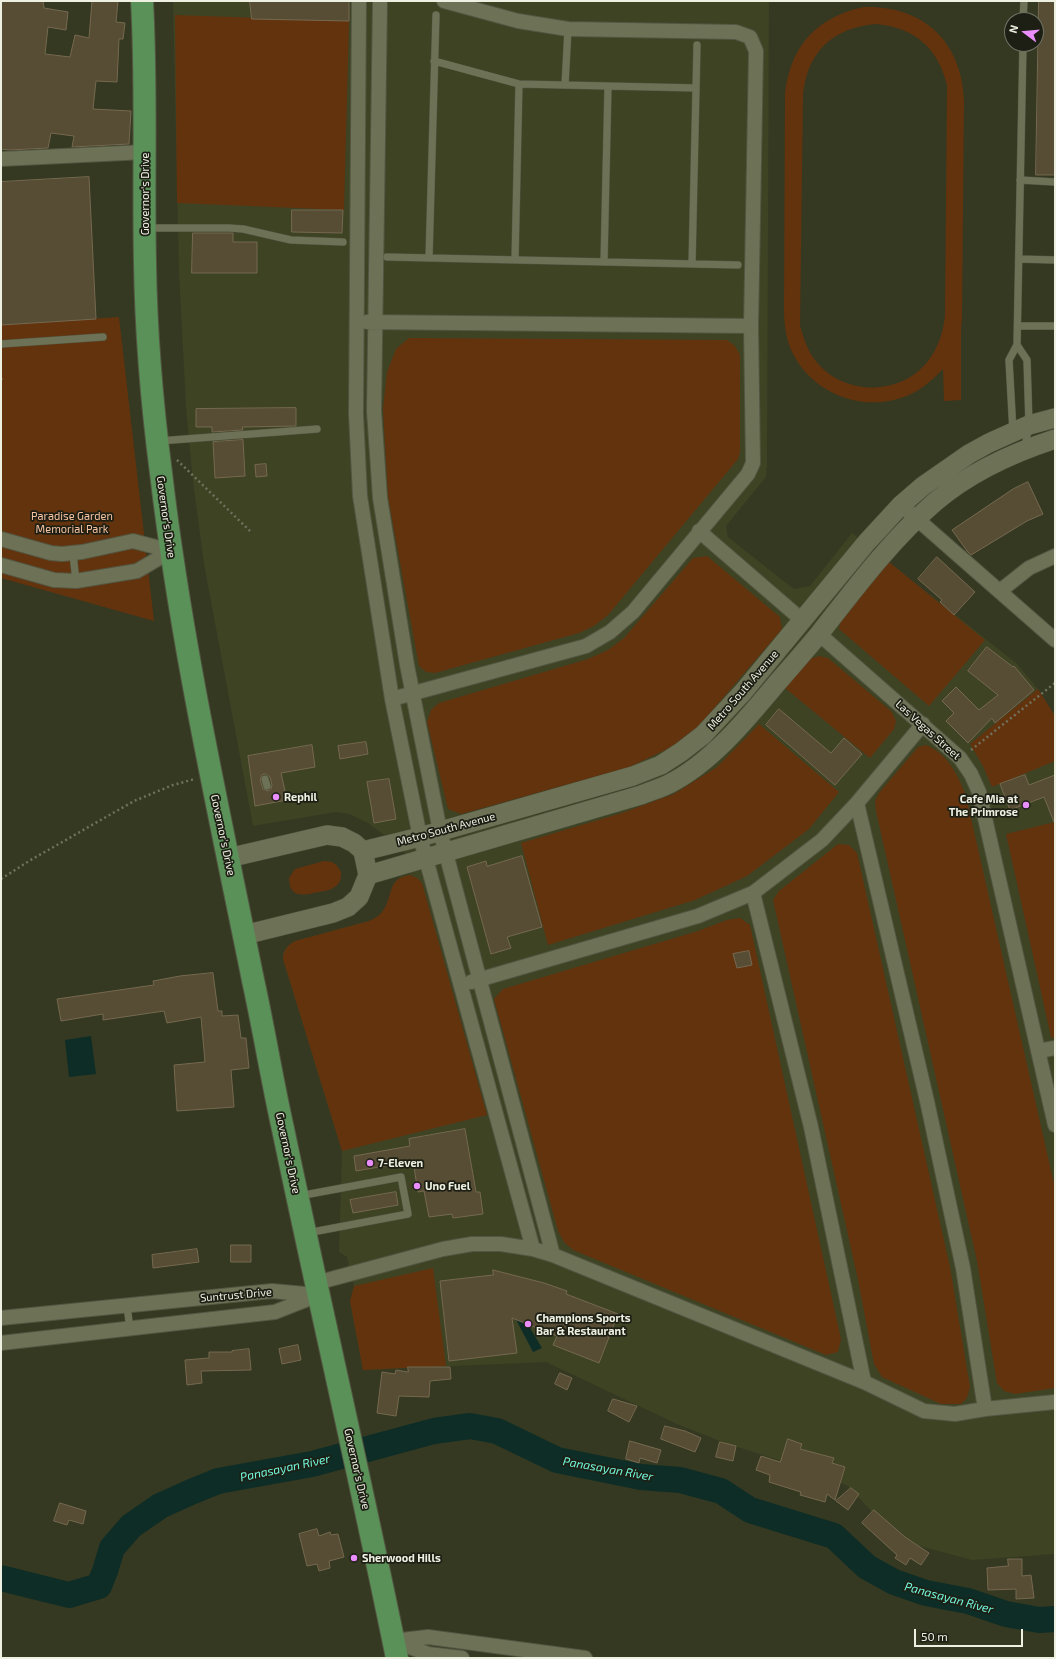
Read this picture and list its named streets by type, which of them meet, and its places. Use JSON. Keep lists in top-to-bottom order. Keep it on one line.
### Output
{"streets":{"main road":["Governor's Drive"],"street":["Metro South Avenue","Las Vegas Street","Suntrust Drive"]},"crossings":[["Governor's Drive","Suntrust Drive"],["Metro South Avenue","Las Vegas Street"]],"water":["Panasayan River"],"parks":["Paradise Garden Memorial Park"],"places":["Rephil","Cafe Mia at The Primrose","7-Eleven","Uno Fuel","Champions Sports Bar & Restaurant","Sherwood Hills"],"scale_bar":"50 m","north":"left"}
